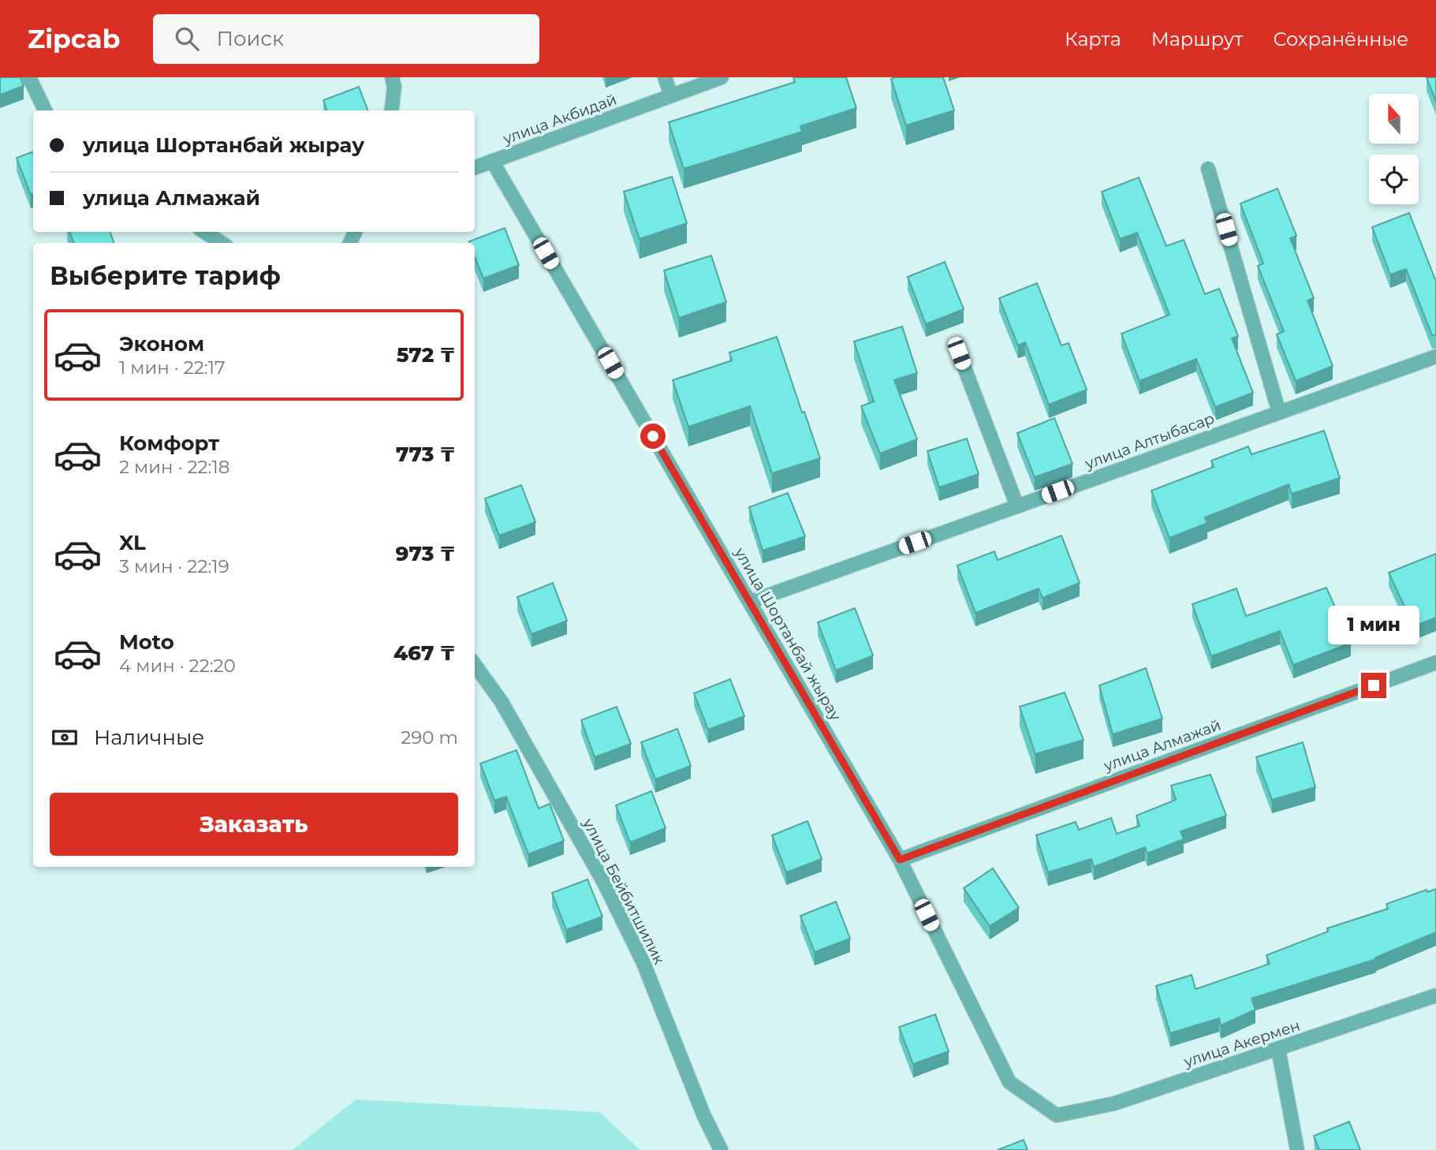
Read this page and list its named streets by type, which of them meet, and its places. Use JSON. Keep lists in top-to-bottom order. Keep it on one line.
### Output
{"streets":{"street":["улица Акбидай","улица Алтыбасар","улица Шортанбай жырау","улица Алмажай","улица Бейбитшилик","улица Акермен"]},"crossings":[["улица Акбидай","улица Шортанбай жырау"],["улица Алтыбасар","улица Шортанбай жырау"],["улица Шортанбай жырау","улица Алмажай"],["улица Шортанбай жырау","улица Акермен"]],"north":"top","page":{"header":"Zipcab","search":"Поиск","nav":["Карта","Маршрут","Сохранённые"],"banner":["улица Шортанбай жырау","улица Алмажай"],"heading":"Выберите тариф","list":[{"name":"Эконом","note":"1 мин · 22:17","value":"572 ₸"},{"name":"Комфорт","note":"2 мин · 22:18","value":"773 ₸"},{"name":"XL","note":"3 мин · 22:19","value":"973 ₸"},{"name":"Moto","note":"4 мин · 22:20","value":"467 ₸"}],"bubble":"1 мин","pay":["Наличные","290 m"],"buttons":"Заказать"}}
